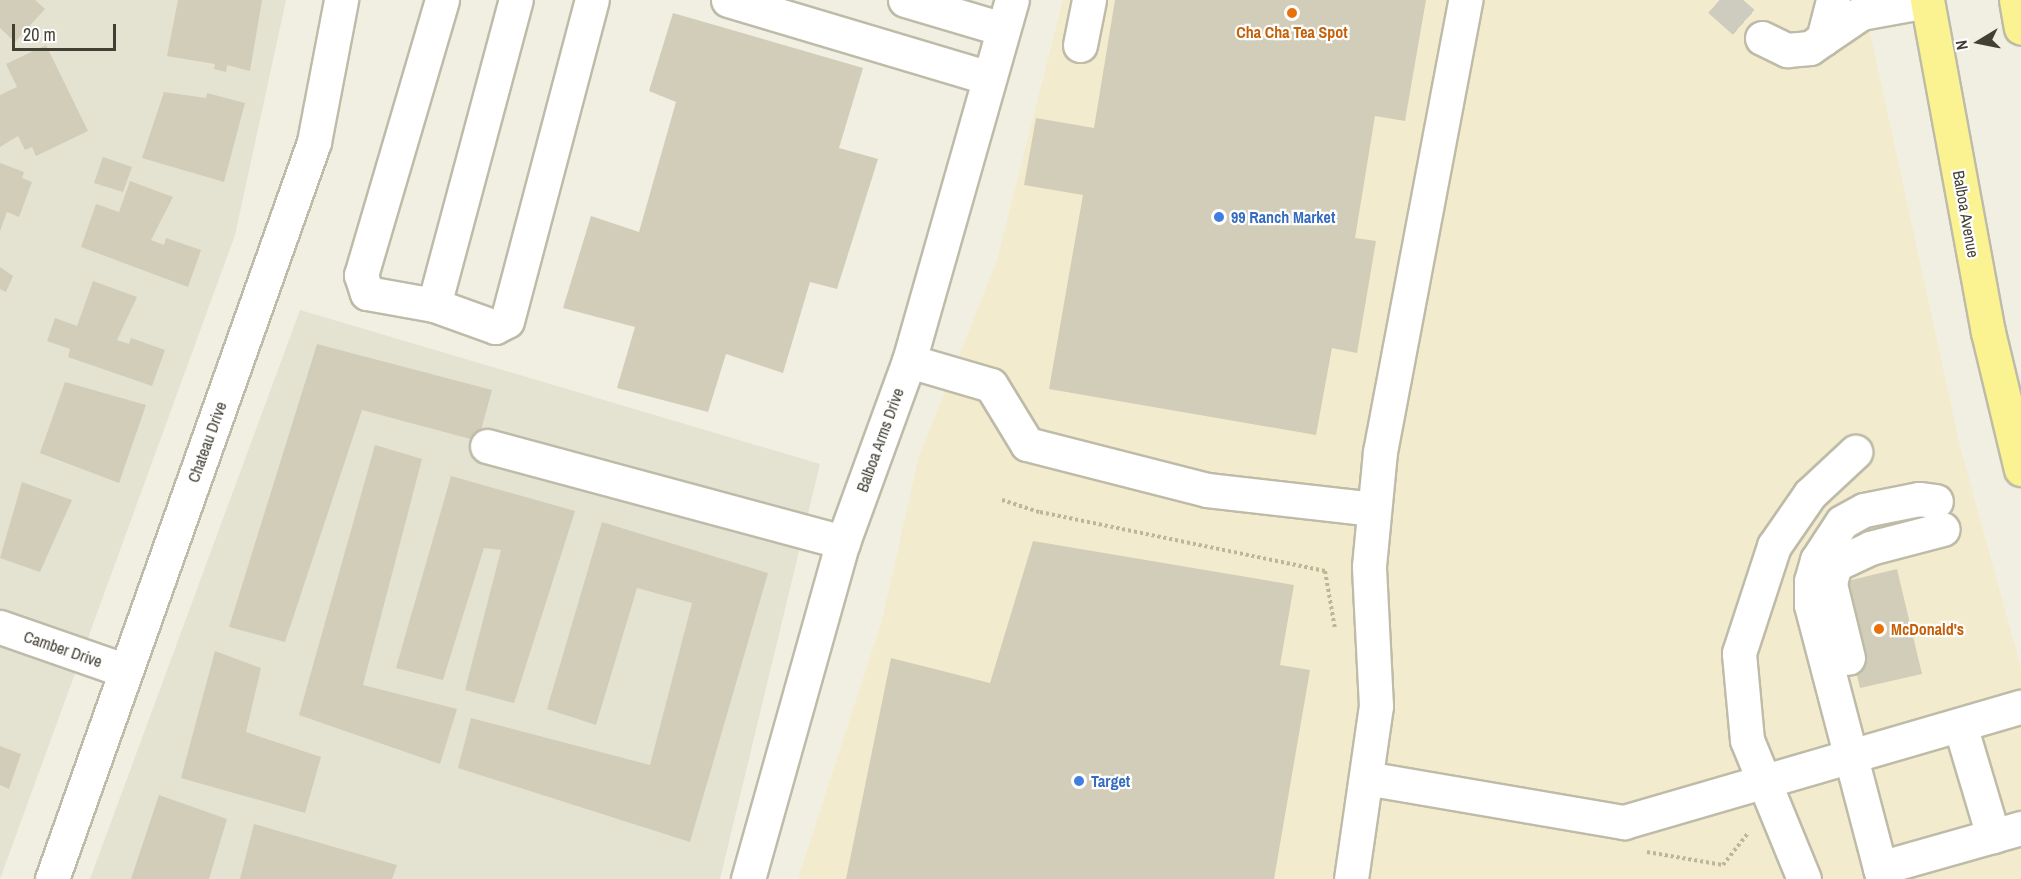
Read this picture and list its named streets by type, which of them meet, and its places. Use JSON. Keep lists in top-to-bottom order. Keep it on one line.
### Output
{"streets":{"main road":["Balboa Avenue"],"street":["Balboa Arms Drive","Chateau Drive","Camber Drive"]},"crossings":[["Chateau Drive","Camber Drive"]],"places":["Cha Cha Tea Spot","99 Ranch Market","McDonald's","Target"],"scale_bar":"20 m","north":"left"}
